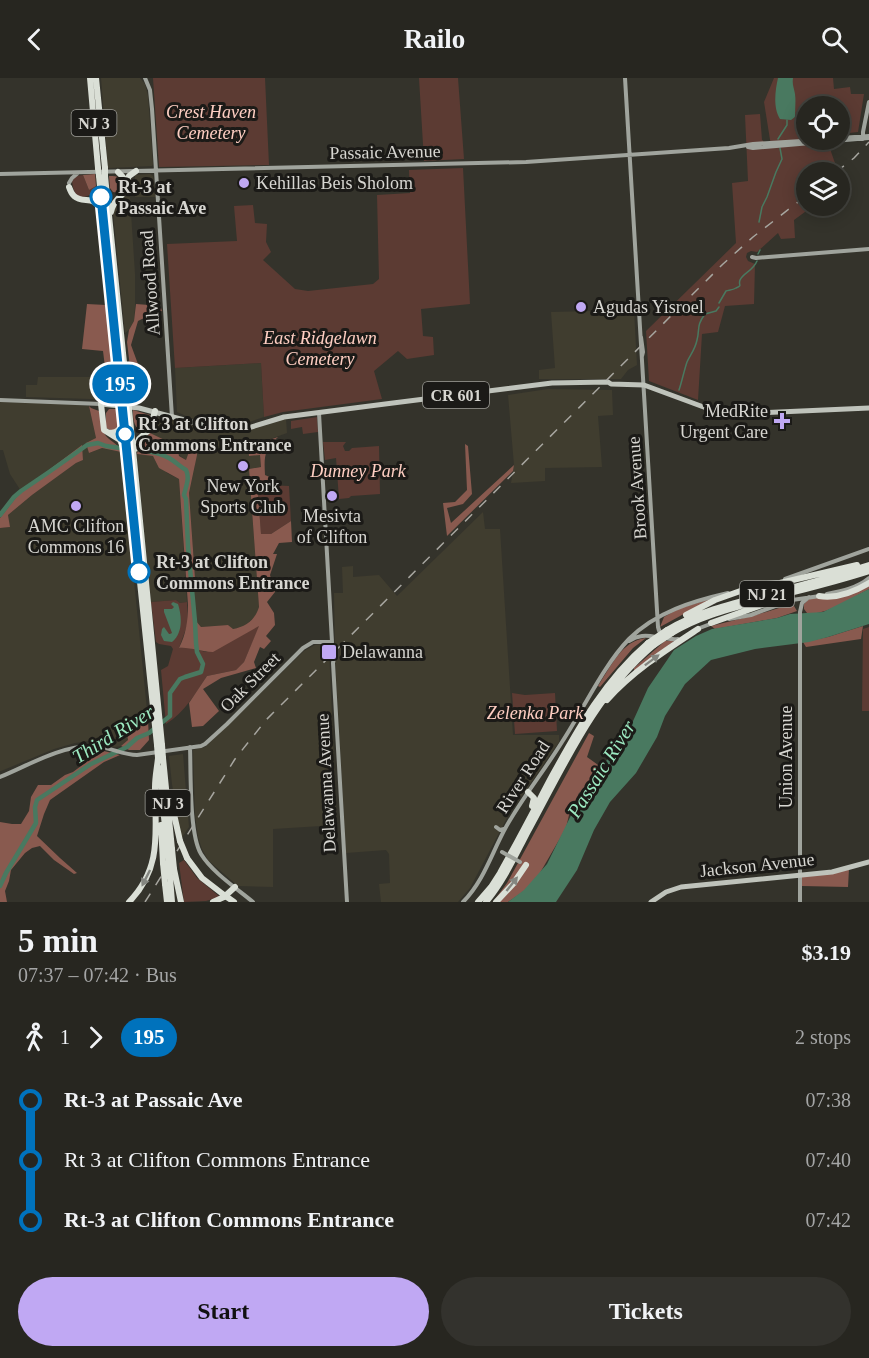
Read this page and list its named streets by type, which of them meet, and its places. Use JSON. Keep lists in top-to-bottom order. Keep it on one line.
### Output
{"streets":{"highway":["NJ 3","NJ 21"],"main road":["CR 601","Jackson Avenue"],"street":["Passaic Avenue","Allwood Road","Brook Avenue","Oak Street","Union Avenue","River Road","Delawanna Avenue"]},"crossings":[["Passaic Avenue","Allwood Road"],["Passaic Avenue","Brook Avenue"],["Allwood Road","CR 601"],["CR 601","Brook Avenue"],["CR 601","Oak Street"],["Brook Avenue","River Road"],["Union Avenue","Jackson Avenue"]],"water":["Third River","Passaic River"],"parks":["Crest Haven Cemetery","East Ridgelawn Cemetery","Dunney Park","Zelenka Park"],"places":{"other":["Kehillas Beis Sholom","Rt-3 at Passaic Ave","Agudas Yisroel","Rt 3 at Clifton Commons Entrance","New York Sports Club","Mesivta of Clifton","AMC Clifton Commons 16","Rt-3 at Clifton Commons Entrance"],"health":["MedRite Urgent Care"],"transit":["Delawanna"]},"lines":["bus line 195"],"page":{"header":"Railo","on_map":"195","heading":["5 min","07:37 – 07:42 · Bus","$3.19"],"legs":["1","195","2 stops"],"list":[{"name":"Rt-3 at Passaic Ave","value":"07:38"},{"name":"Rt 3 at Clifton Commons Entrance","value":"07:40"},{"name":"Rt-3 at Clifton Commons Entrance","value":"07:42"}],"buttons":["Start","Tickets"]}}
